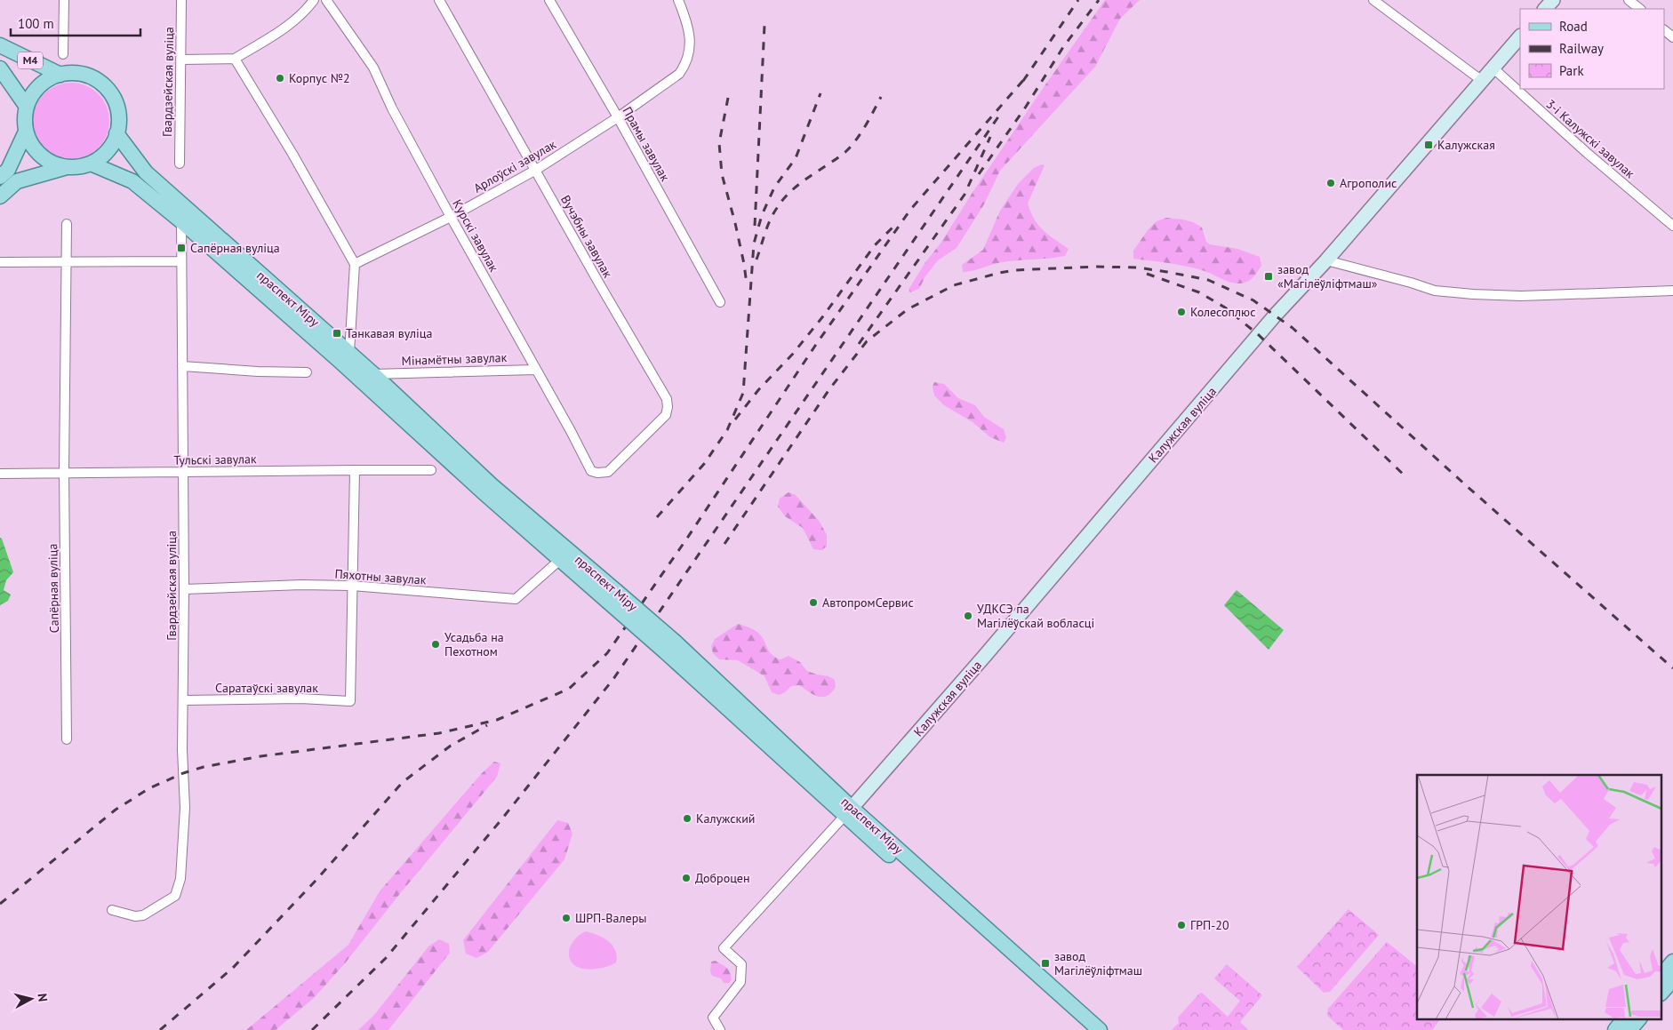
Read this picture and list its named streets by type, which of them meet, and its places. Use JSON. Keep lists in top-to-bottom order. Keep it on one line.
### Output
{"streets":{"main road":["М4","праспект Міру"],"street":["Гвардзейская вуліца","3-і Калужскі завулак","Прамы завулак","Арлоўскі завулак","Курскі завулак","Вучэбны завулак","Мінамётны завулак","Калужская вуліца","Тульскі завулак","Пяхотны завулак","Сапёрная вуліца","Саратаўскі завулак"]},"crossings":[["М4","праспект Міру"],["Гвардзейская вуліца","праспект Міру"],["Гвардзейская вуліца","Тульскі завулак"],["Гвардзейская вуліца","Пяхотны завулак"],["Гвардзейская вуліца","Саратаўскі завулак"],["3-і Калужскі завулак","Калужская вуліца"],["Прамы завулак","Арлоўскі завулак"],["Арлоўскі завулак","Курскі завулак"],["Арлоўскі завулак","Вучэбны завулак"],["Курскі завулак","Вучэбны завулак"],["Курскі завулак","Мінамётны завулак"],["праспект Міру","Мінамётны завулак"],["праспект Міру","Калужская вуліца"],["праспект Міру","Пяхотны завулак"],["Тульскі завулак","Сапёрная вуліца"],["Пяхотны завулак","Саратаўскі завулак"]],"places":{"other":["Корпус №2","Агрополис","Колесоплюс","АвтопромСервис","УДКСЭ па Магілёўскай вобласці","Усадьба на Пехотном","Калужский","Доброцен","ШРП-Валеры","ГРП-20"],"transit":["Калужская","Сапёрная вуліца","завод «Магілёўліфтмаш»","Танкавая вуліца","завод Магілёўліфтмаш"]},"legend":["Road","Railway","Park"],"scale_bar":"100 m","north":"right"}
